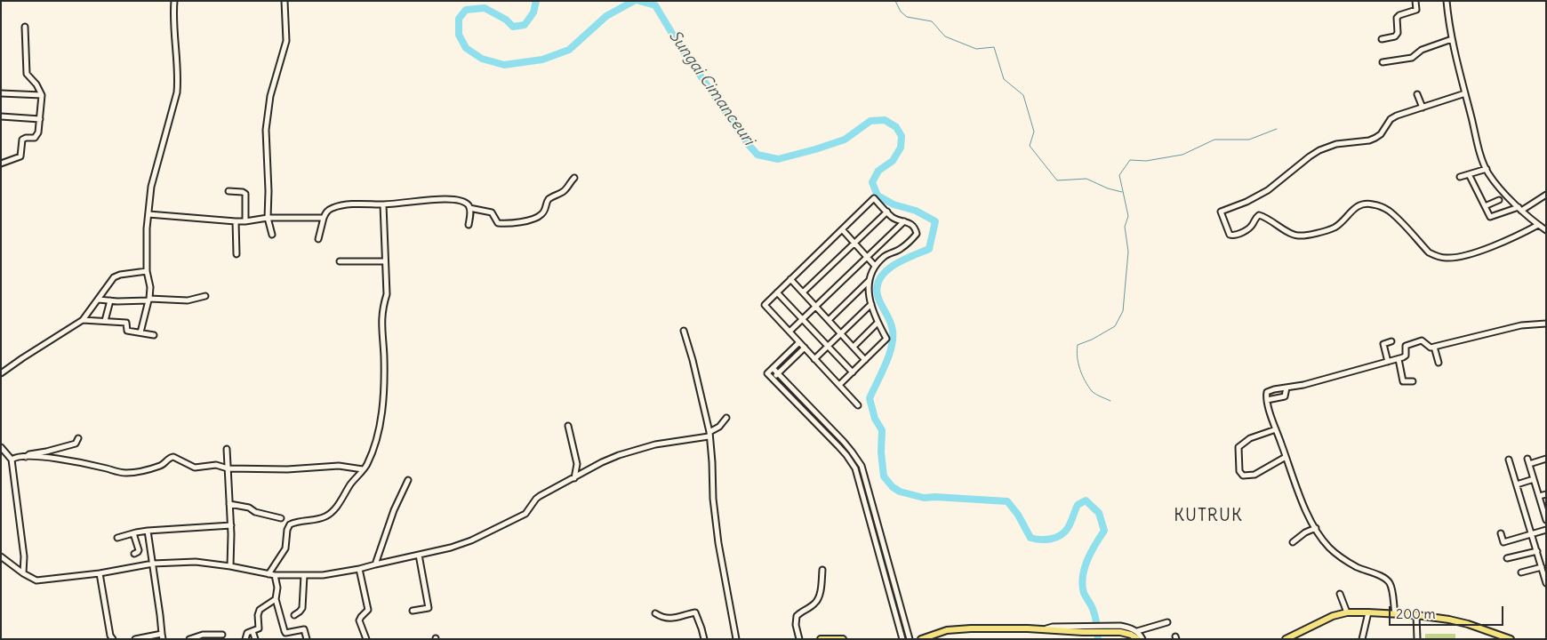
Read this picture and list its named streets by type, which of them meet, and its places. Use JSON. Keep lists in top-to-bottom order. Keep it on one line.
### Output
{"districts":["KUTRUK"],"water":["Sungai Cimanceuri"],"scale_bar":"200 m"}
